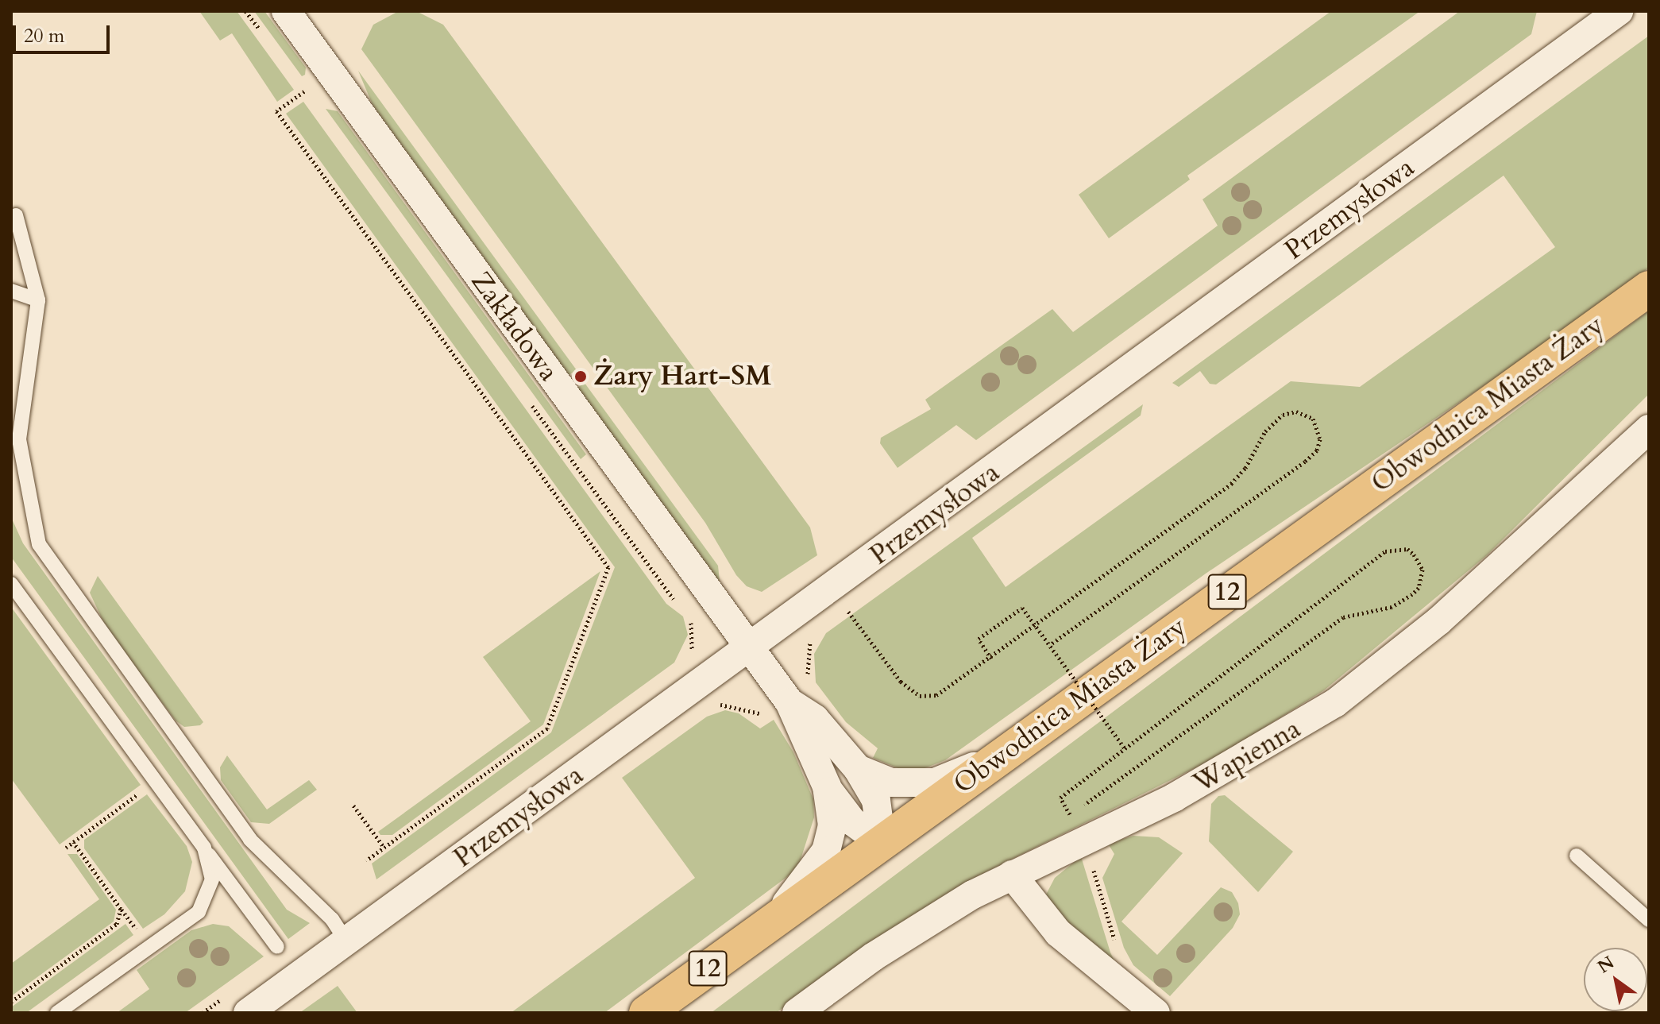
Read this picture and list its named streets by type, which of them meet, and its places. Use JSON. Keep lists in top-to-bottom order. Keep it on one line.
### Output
{"streets":{"main road":["Obwodnica Miasta Żary","12"],"street":["Przemysłowa","Zakładowa","Wapienna"]},"crossings":[["Przemysłowa","Zakładowa"],["Zakładowa","Obwodnica Miasta Żary"]],"places":["Żary Hart-SM"],"scale_bar":"20 m","north":"top left"}
